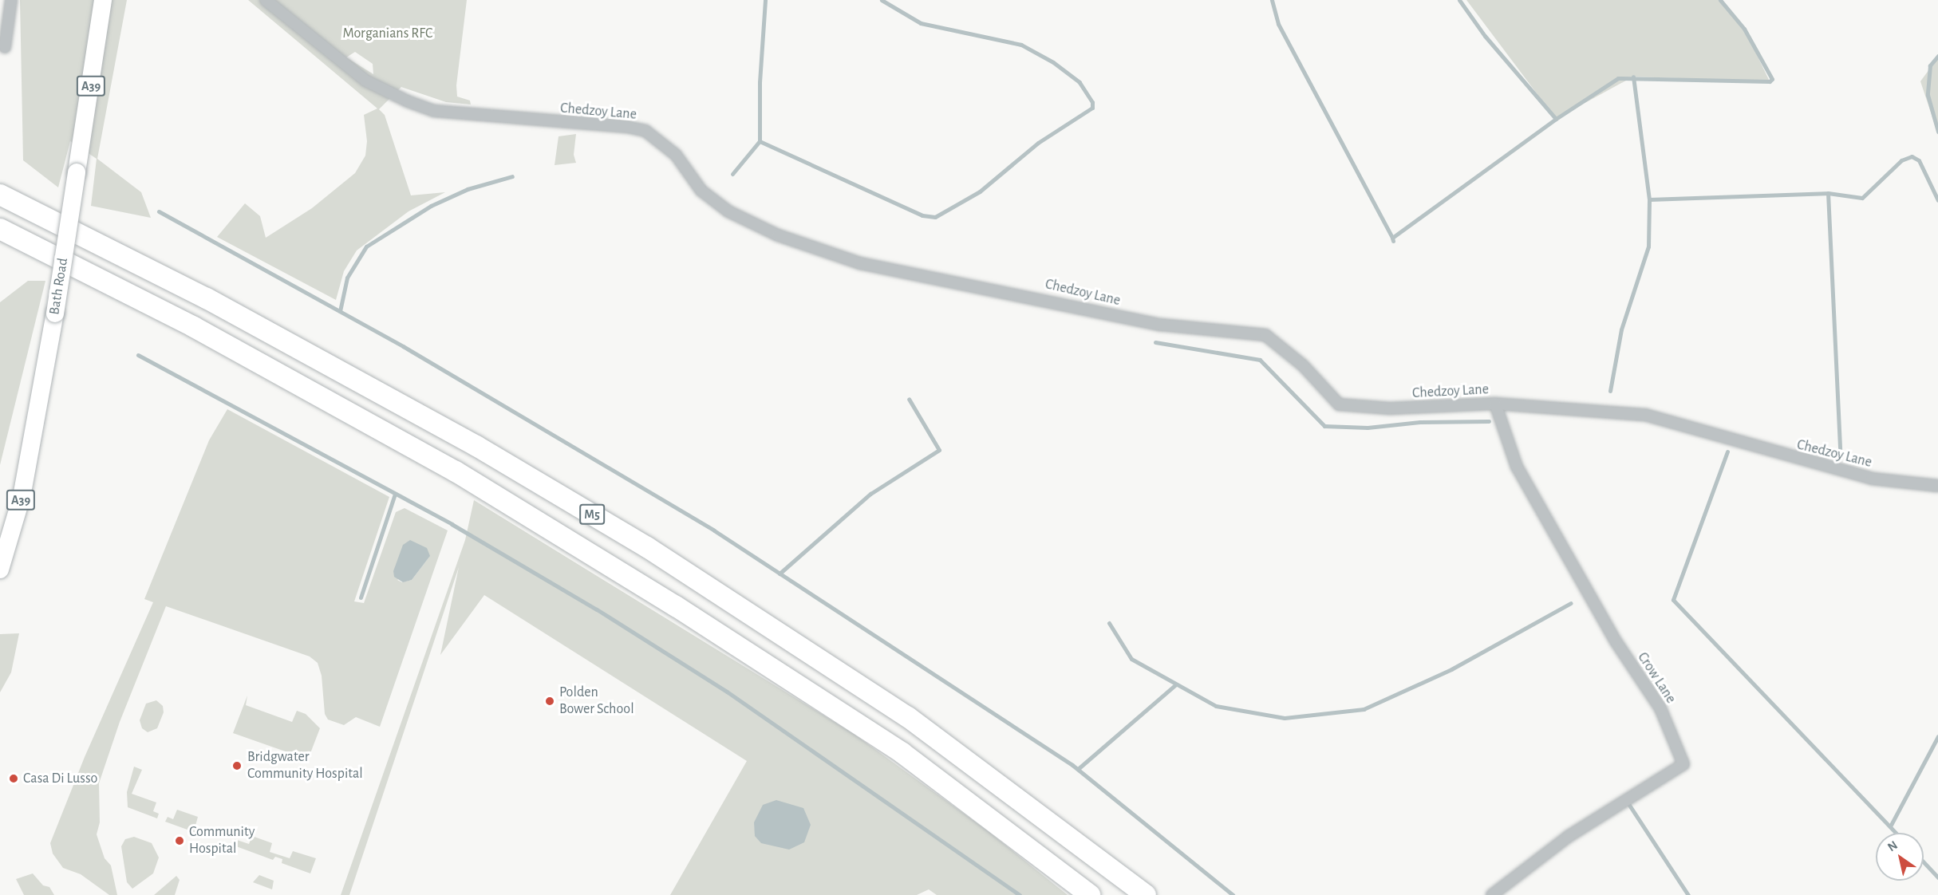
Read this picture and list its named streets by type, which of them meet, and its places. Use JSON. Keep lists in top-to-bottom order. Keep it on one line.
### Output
{"streets":{"highway":["M5"],"main road":["A39","Bath Road"],"street":["Chedzoy Lane","Crow Lane"]},"crossings":[["Chedzoy Lane","Crow Lane"]],"parks":["Morganians RFC"],"places":["Polden Bower School","Bridgwater Community Hospital","Casa Di Lusso","Community Hospital"],"north":"top left"}
